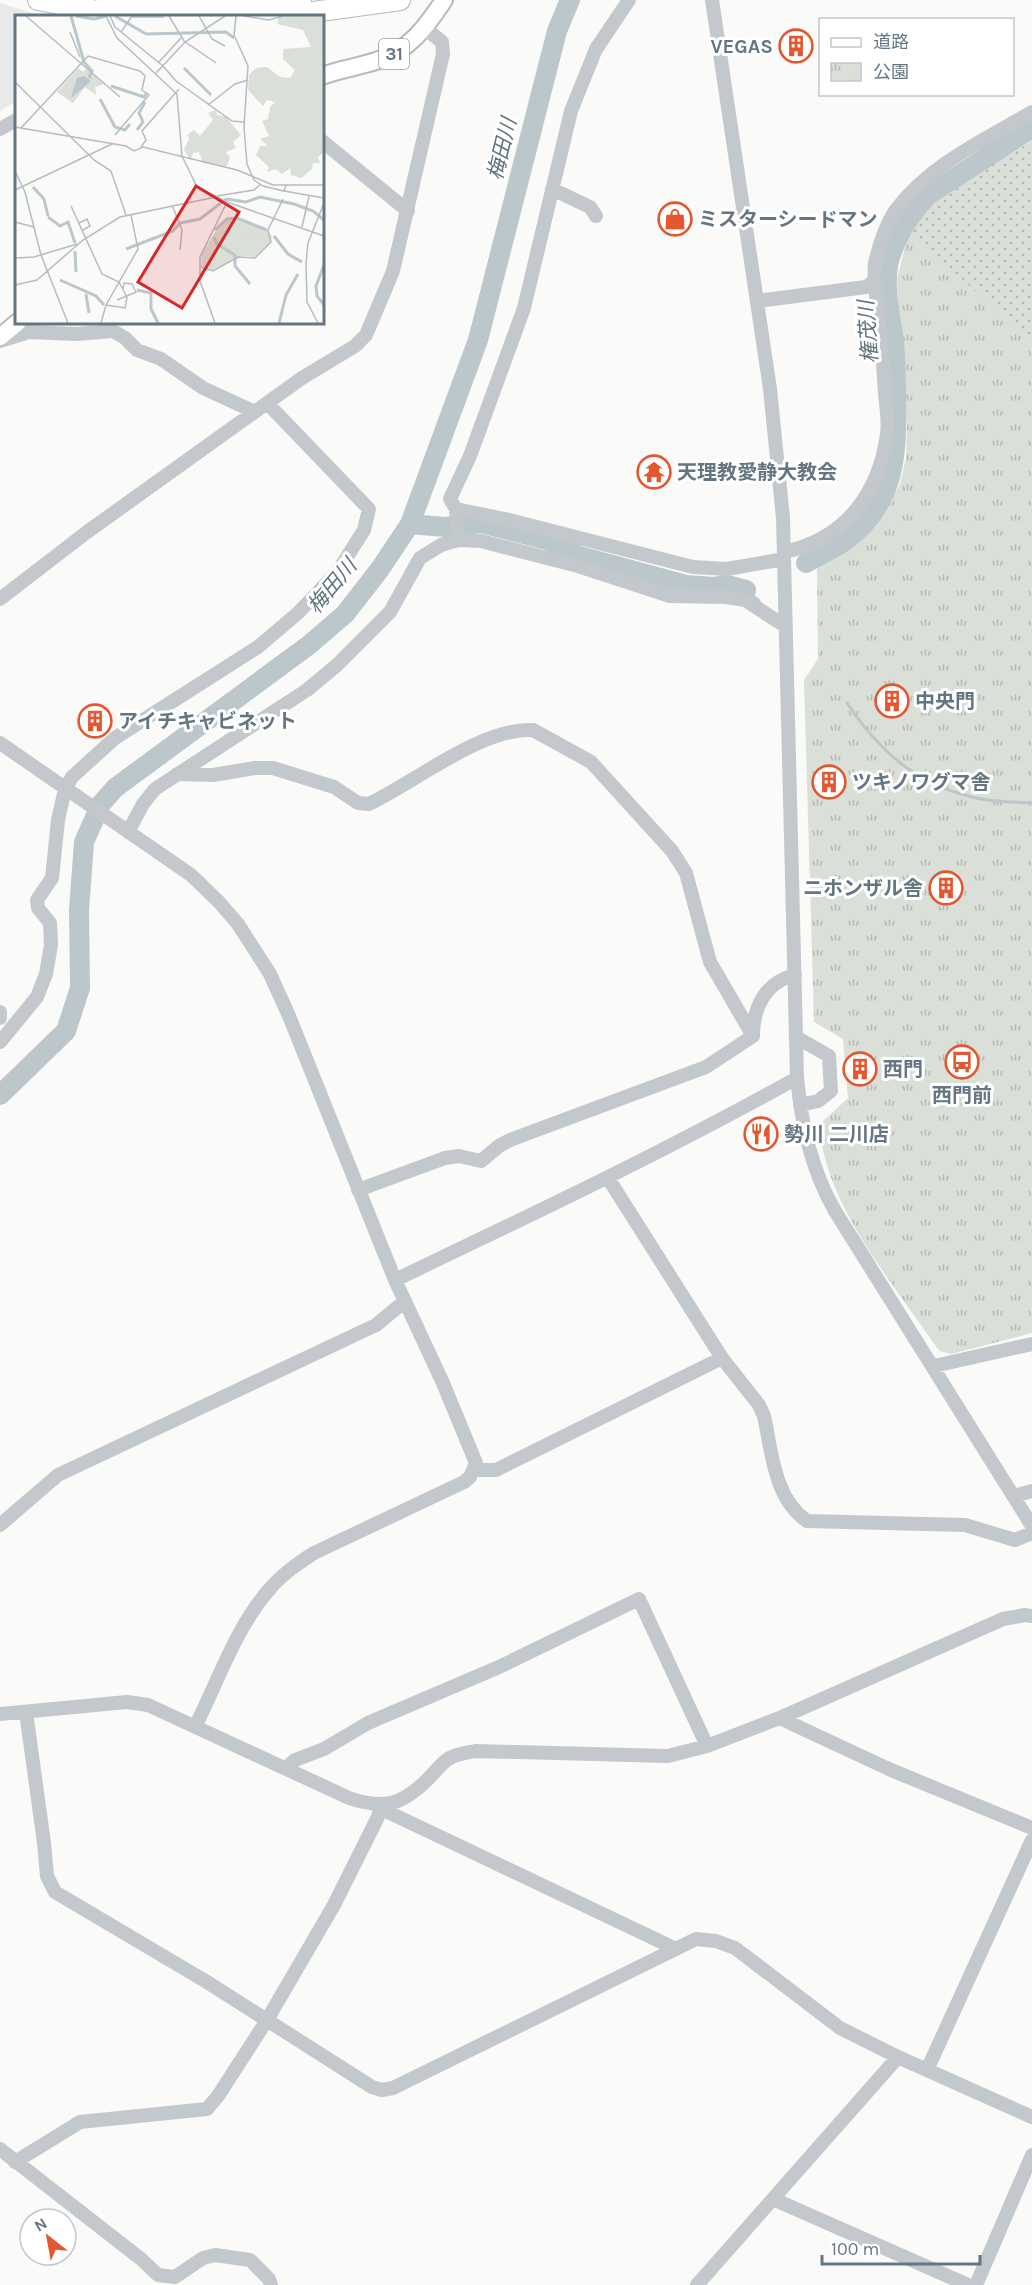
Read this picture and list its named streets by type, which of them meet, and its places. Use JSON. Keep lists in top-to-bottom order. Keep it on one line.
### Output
{"streets":{"main road":["31"]},"water":["梅田川","権茂川"],"places":{"building":["VEGAS","中央門","アイチキャビネット","ツキノワグマ舎","ニホンザル舎","西門"],"shop":["ミスターシードマン"],"temple":["天理教愛静大教会"],"bus stop":["西門前"],"restaurant":["勢川 二川店"]},"legend":["道路","公園"],"scale_bar":"100 m","north":"top left"}
